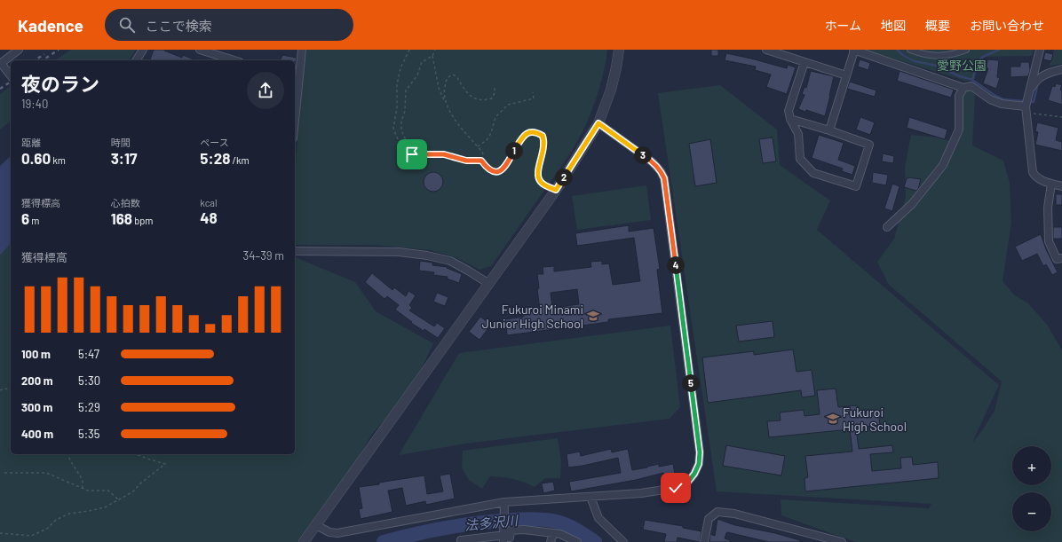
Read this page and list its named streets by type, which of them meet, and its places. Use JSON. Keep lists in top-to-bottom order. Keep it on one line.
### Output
{"water":["法多沢川"],"parks":["愛野公園"],"places":{"school or university":["Fukuroi Minami Junior High School","Fukuroi High School"]},"page":{"header":"Kadence","search":"ここで検索","nav":["ホーム","地図","概要","お問い合わせ"],"heading":["夜のラン","19:40"],"stats":[["距離","0.60 km"],["時間","3:17"],["ペース","5:28 /km"],["獲得標高","6 m"],["心拍数","168 bpm"],["kcal","48"]],"pins":["1","3","2","4","5"],"chart":["獲得標高","34–39 m"],"list":[{"name":"100 m","note":"5:47"},{"name":"200 m","note":"5:30"},{"name":"300 m","note":"5:29"},{"name":"400 m","note":"5:35"}],"map_buttons":["+","−"]}}
